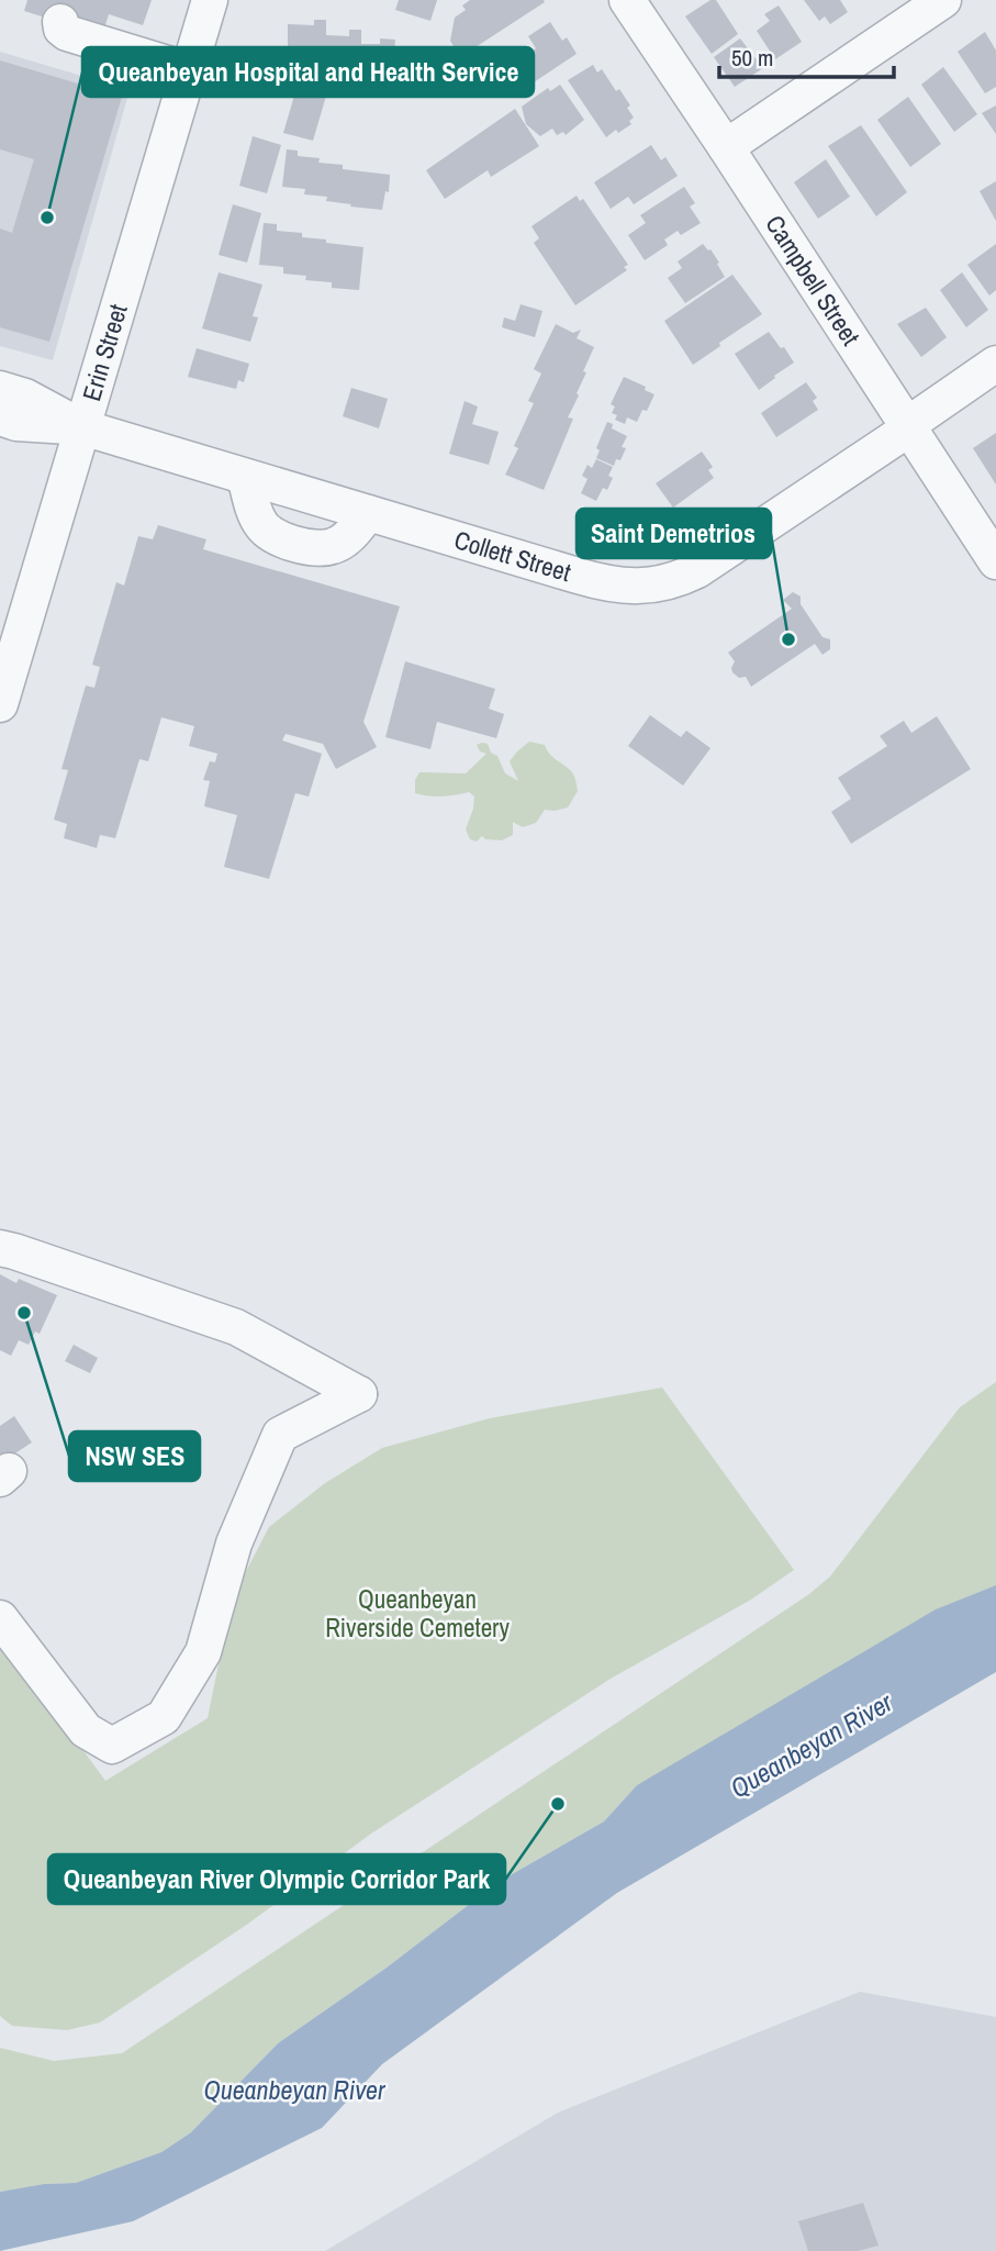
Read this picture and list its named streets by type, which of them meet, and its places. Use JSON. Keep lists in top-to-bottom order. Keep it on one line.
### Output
{"streets":{"street":["Campbell Street","Erin Street","Collett Street"]},"crossings":[["Campbell Street","Collett Street"],["Erin Street","Collett Street"]],"water":["Queanbeyan River"],"parks":["Queanbeyan Riverside Cemetery"],"places":["Queanbeyan Hospital and Health Service","Saint Demetrios","NSW SES","Queanbeyan River Olympic Corridor Park"],"scale_bar":"50 m"}
